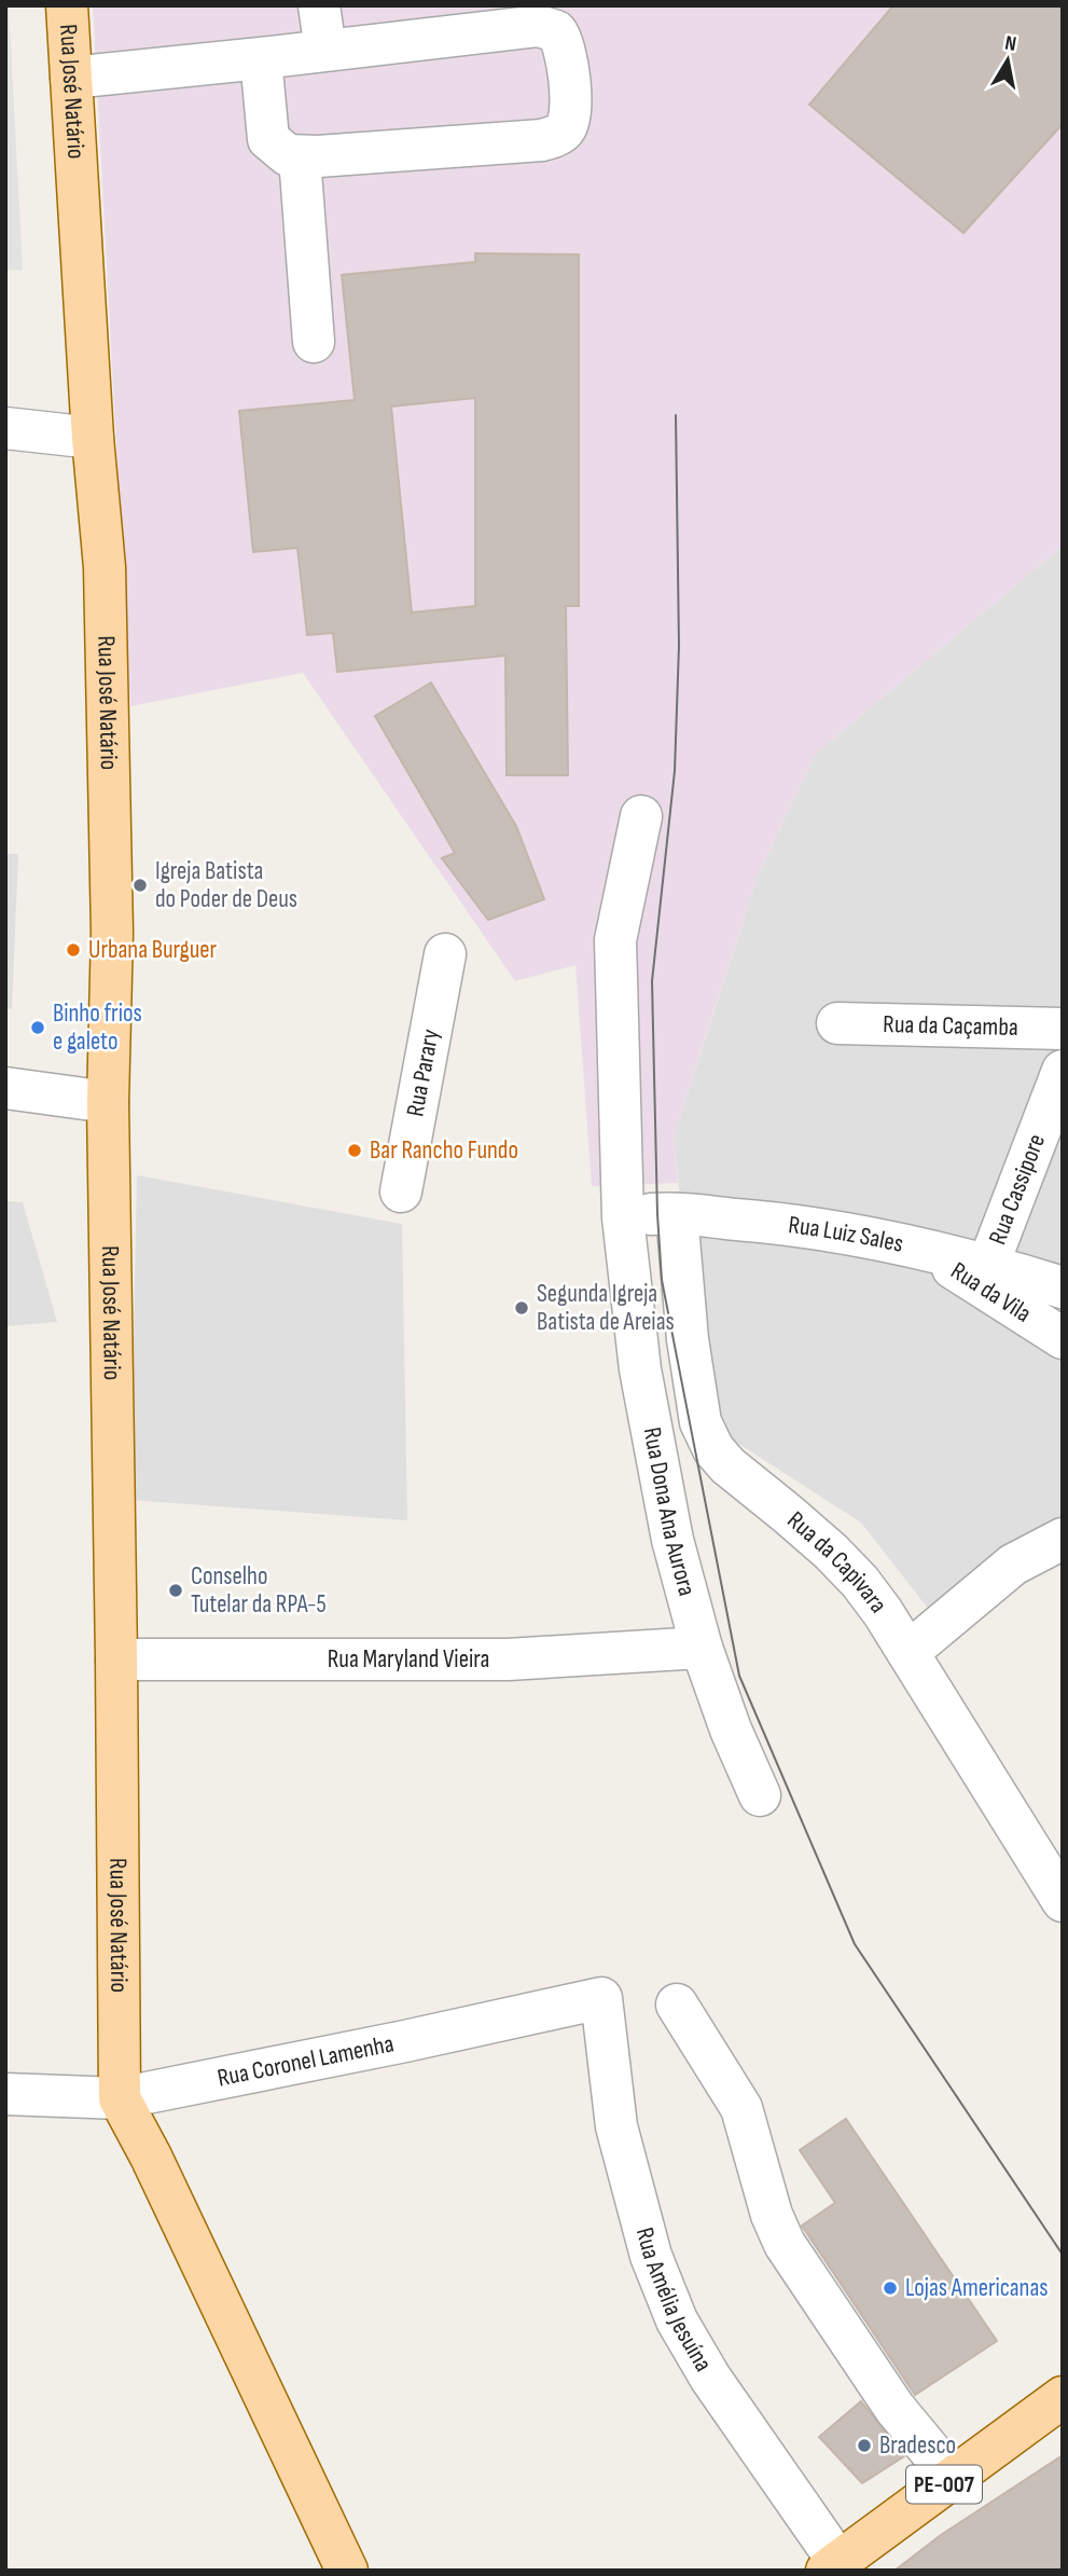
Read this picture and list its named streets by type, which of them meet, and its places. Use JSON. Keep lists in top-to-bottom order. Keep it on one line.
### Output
{"streets":{"main road":["Rua José Natário","PE-007"],"street":["Rua da Caçamba","Rua Parary","Rua Cassipore","Rua Luiz Sales","Rua da Vila","Rua Dona Ana Aurora","Rua da Capivara","Rua Maryland Vieira","Rua Coronel Lamenha","Rua Amélia Jesuína"]},"crossings":[["Rua José Natário","Rua Maryland Vieira"],["Rua José Natário","Rua Coronel Lamenha"],["Rua Cassipore","Rua Luiz Sales"],["Rua Luiz Sales","Rua da Vila"],["Rua Luiz Sales","Rua Dona Ana Aurora"],["Rua Luiz Sales","Rua da Capivara"],["Rua Dona Ana Aurora","Rua Maryland Vieira"],["Rua Coronel Lamenha","Rua Amélia Jesuína"],["Rua Amélia Jesuína","PE-007"]],"places":["Igreja Batista do Poder de Deus","Urbana Burguer","Binho frios e galeto","Bar Rancho Fundo","Segunda Igreja Batista de Areias","Conselho Tutelar da RPA-5","Lojas Americanas","Bradesco"],"north":"top"}
